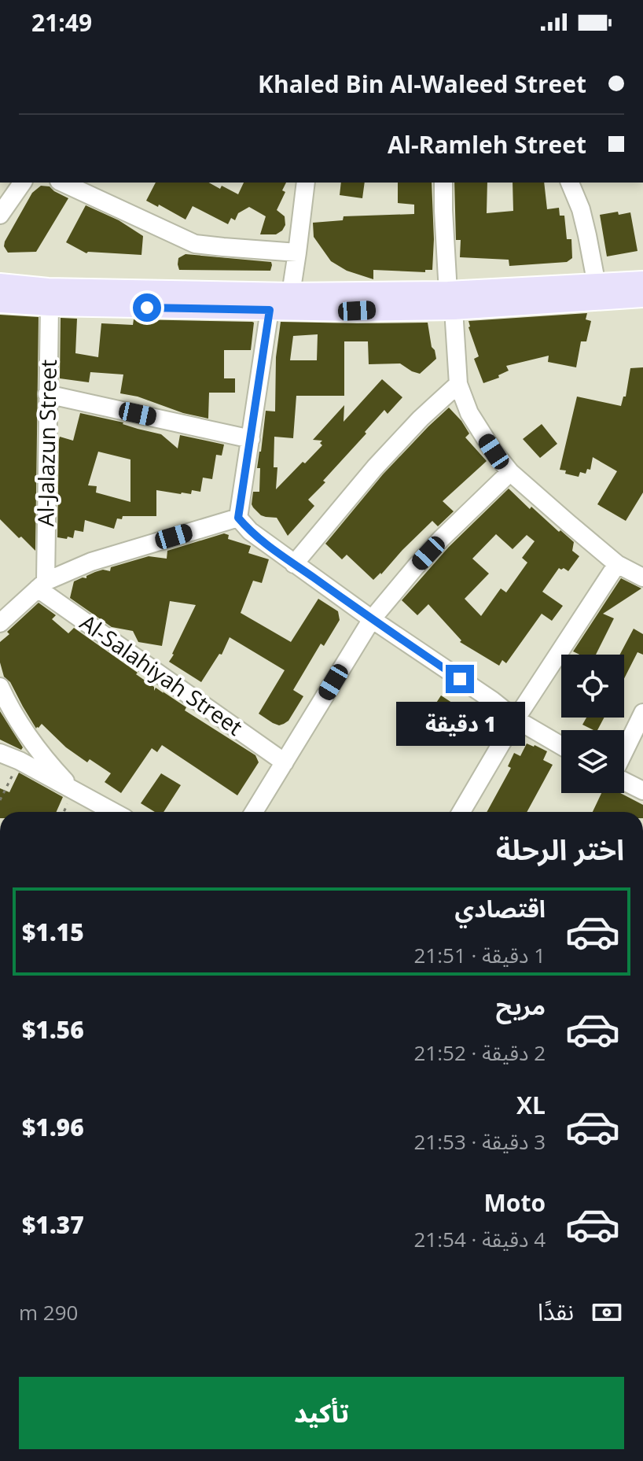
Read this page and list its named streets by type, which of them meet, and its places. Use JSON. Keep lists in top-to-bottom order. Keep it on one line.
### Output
{"streets":{"street":["Al-Jalazun Street","Al-Salahiyah Street"]},"crossings":[["Al-Jalazun Street","Al-Salahiyah Street"]],"page":{"status":"21:49","banner":["Khaled Bin Al-Waleed Street","Al-Ramleh Street"],"bubble":"1 دقيقة","heading":"اختر الرحلة","list":[{"name":"اقتصادي","note":"1 دقيقة · 21:51","value":"$1.15"},{"name":"مريح","note":"2 دقيقة · 21:52","value":"$1.56"},{"name":"XL","note":"3 دقيقة · 21:53","value":"$1.96"},{"name":"Moto","note":"4 دقيقة · 21:54","value":"$1.37"}],"pay":["نقدًا","290 m"],"buttons":"تأكيد"}}
